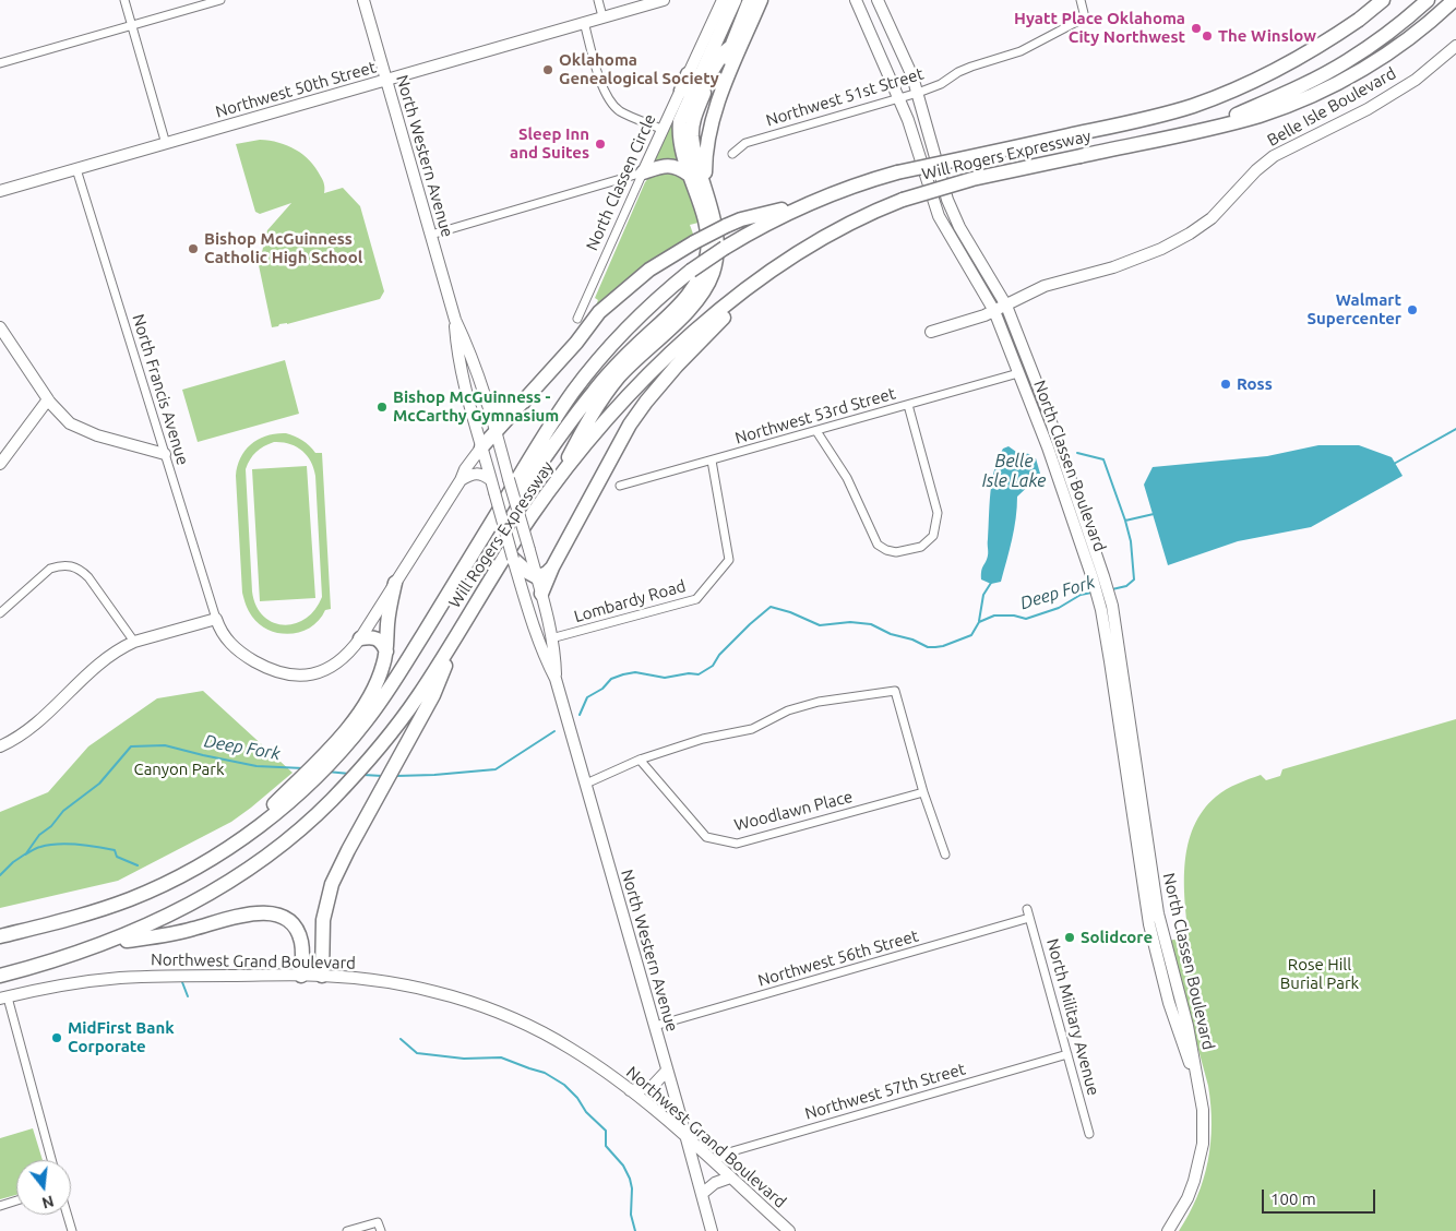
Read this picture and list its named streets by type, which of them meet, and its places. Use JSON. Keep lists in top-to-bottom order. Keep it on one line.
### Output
{"streets":{"highway":["Will Rogers Expressway"],"main road":["Northwest 50th Street","Belle Isle Boulevard","North Western Avenue","North Classen Circle","North Classen Boulevard","Northwest Grand Boulevard"],"street":["Northwest 51st Street","North Francis Avenue","Northwest 53rd Street","Lombardy Road","Woodlawn Place","Northwest 56th Street","North Military Avenue","Northwest 57th Street"]},"crossings":[["Northwest 50th Street","North Western Avenue"],["Northwest 50th Street","North Francis Avenue"],["Northwest 51st Street","North Classen Boulevard"],["Belle Isle Boulevard","North Classen Boulevard"],["North Western Avenue","Lombardy Road"],["North Western Avenue","Northwest 56th Street"],["North Western Avenue","Northwest Grand Boulevard"],["Northwest 53rd Street","North Classen Boulevard"],["Northwest 53rd Street","Lombardy Road"],["Northwest 56th Street","North Military Avenue"],["Northwest Grand Boulevard","Northwest 57th Street"],["North Military Avenue","Northwest 57th Street"]],"water":["Belle Isle Lake","Deep Fork"],"parks":["Canyon Park","Rose Hill Burial Park"],"places":["Hyatt Place Oklahoma City Northwest","The Winslow","Oklahoma Genealogical Society","Sleep Inn and Suites","Bishop McGuinness Catholic High School","Walmart Supercenter","Ross","Bishop McGuinness - McCarthy Gymnasium","Solidcore","MidFirst Bank Corporate"],"scale_bar":"100 m","north":"bottom"}
